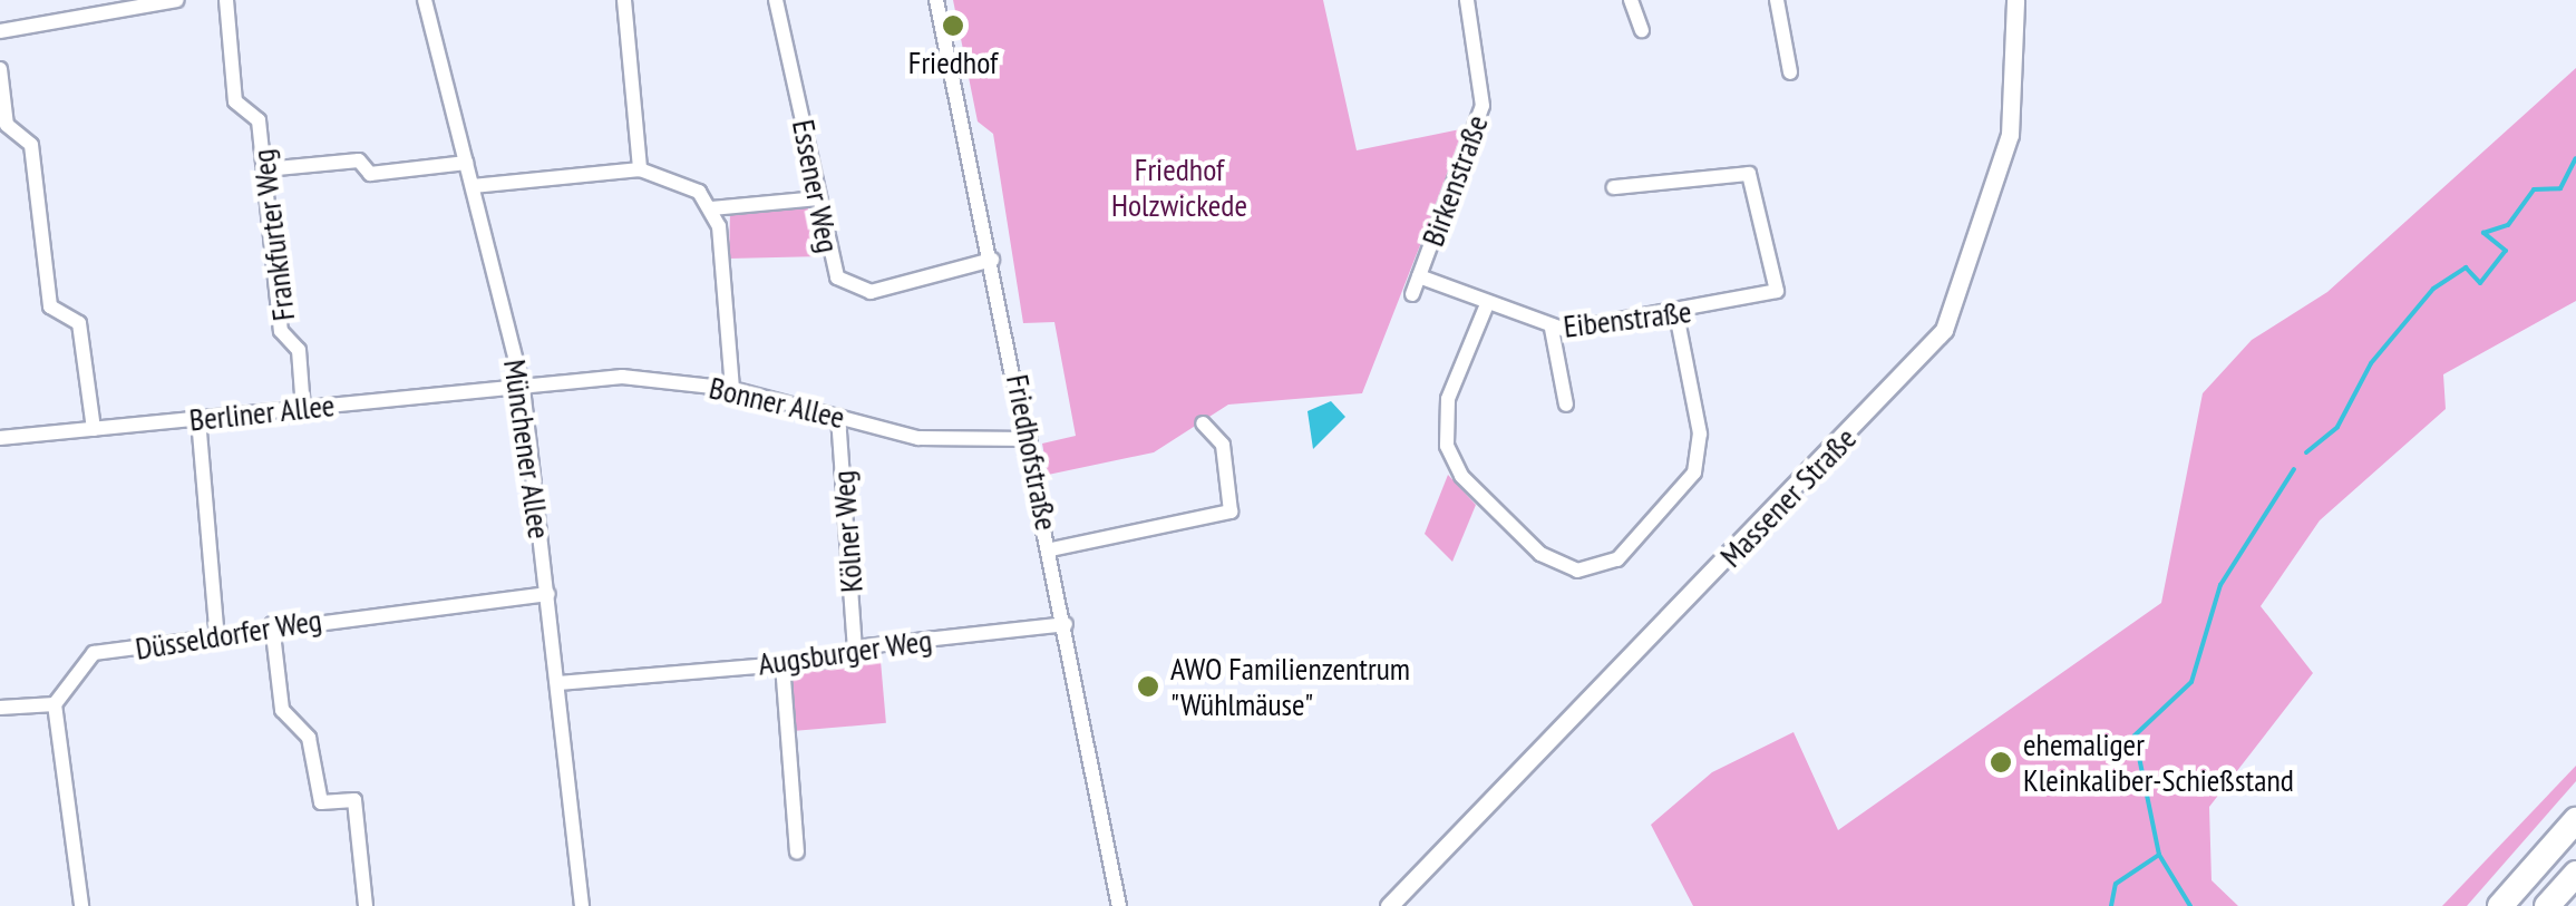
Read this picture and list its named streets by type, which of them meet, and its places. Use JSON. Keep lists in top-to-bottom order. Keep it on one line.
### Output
{"streets":{"street":["Birkenstraße","Essener Weg","Frankfurter Weg","Eibenstraße","Bonner Allee","Berliner Allee","Münchener Allee","Friedhofstraße","Massener Straße","Kölner Weg","Düsseldorfer Weg","Augsburger Weg"]},"crossings":[["Birkenstraße","Eibenstraße"],["Essener Weg","Friedhofstraße"],["Frankfurter Weg","Berliner Allee"],["Bonner Allee","Berliner Allee"],["Bonner Allee","Münchener Allee"],["Bonner Allee","Friedhofstraße"],["Bonner Allee","Kölner Weg"],["Berliner Allee","Münchener Allee"],["Münchener Allee","Düsseldorfer Weg"],["Münchener Allee","Augsburger Weg"],["Friedhofstraße","Augsburger Weg"],["Kölner Weg","Augsburger Weg"]],"parks":["Friedhof Holzwickede"],"places":["Friedhof","AWO Familienzentrum \"Wühlmäuse\"","ehemaliger Kleinkaliber-Schießstand"]}
